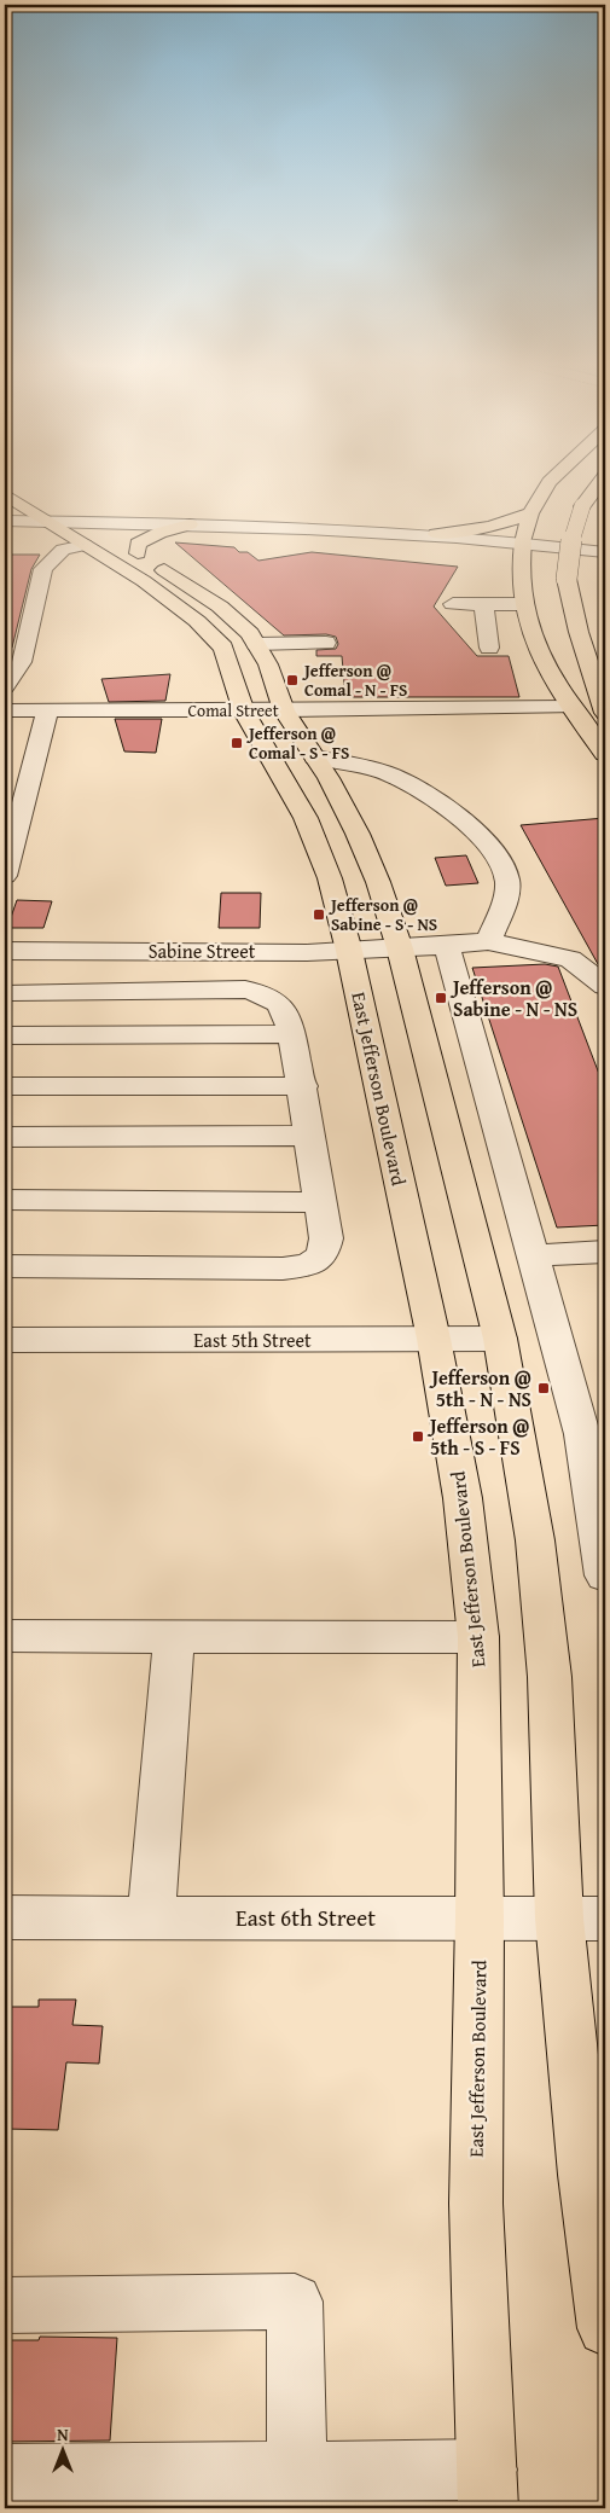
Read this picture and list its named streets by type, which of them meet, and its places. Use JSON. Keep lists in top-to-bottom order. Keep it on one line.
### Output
{"streets":{"main road":["East Jefferson Boulevard"],"street":["Comal Street","Sabine Street","East 5th Street","East 6th Street"]},"crossings":[["Comal Street","East Jefferson Boulevard"],["Sabine Street","East Jefferson Boulevard"],["East Jefferson Boulevard","East 5th Street"],["East Jefferson Boulevard","East 6th Street"]],"places":{"transit":["Jefferson @ Comal - N - FS","Jefferson @ Comal - S - FS","Jefferson @ Sabine - S - NS","Jefferson @ Sabine - N - NS","Jefferson @ 5th - N - NS","Jefferson @ 5th - S - FS"]},"north":"top"}
